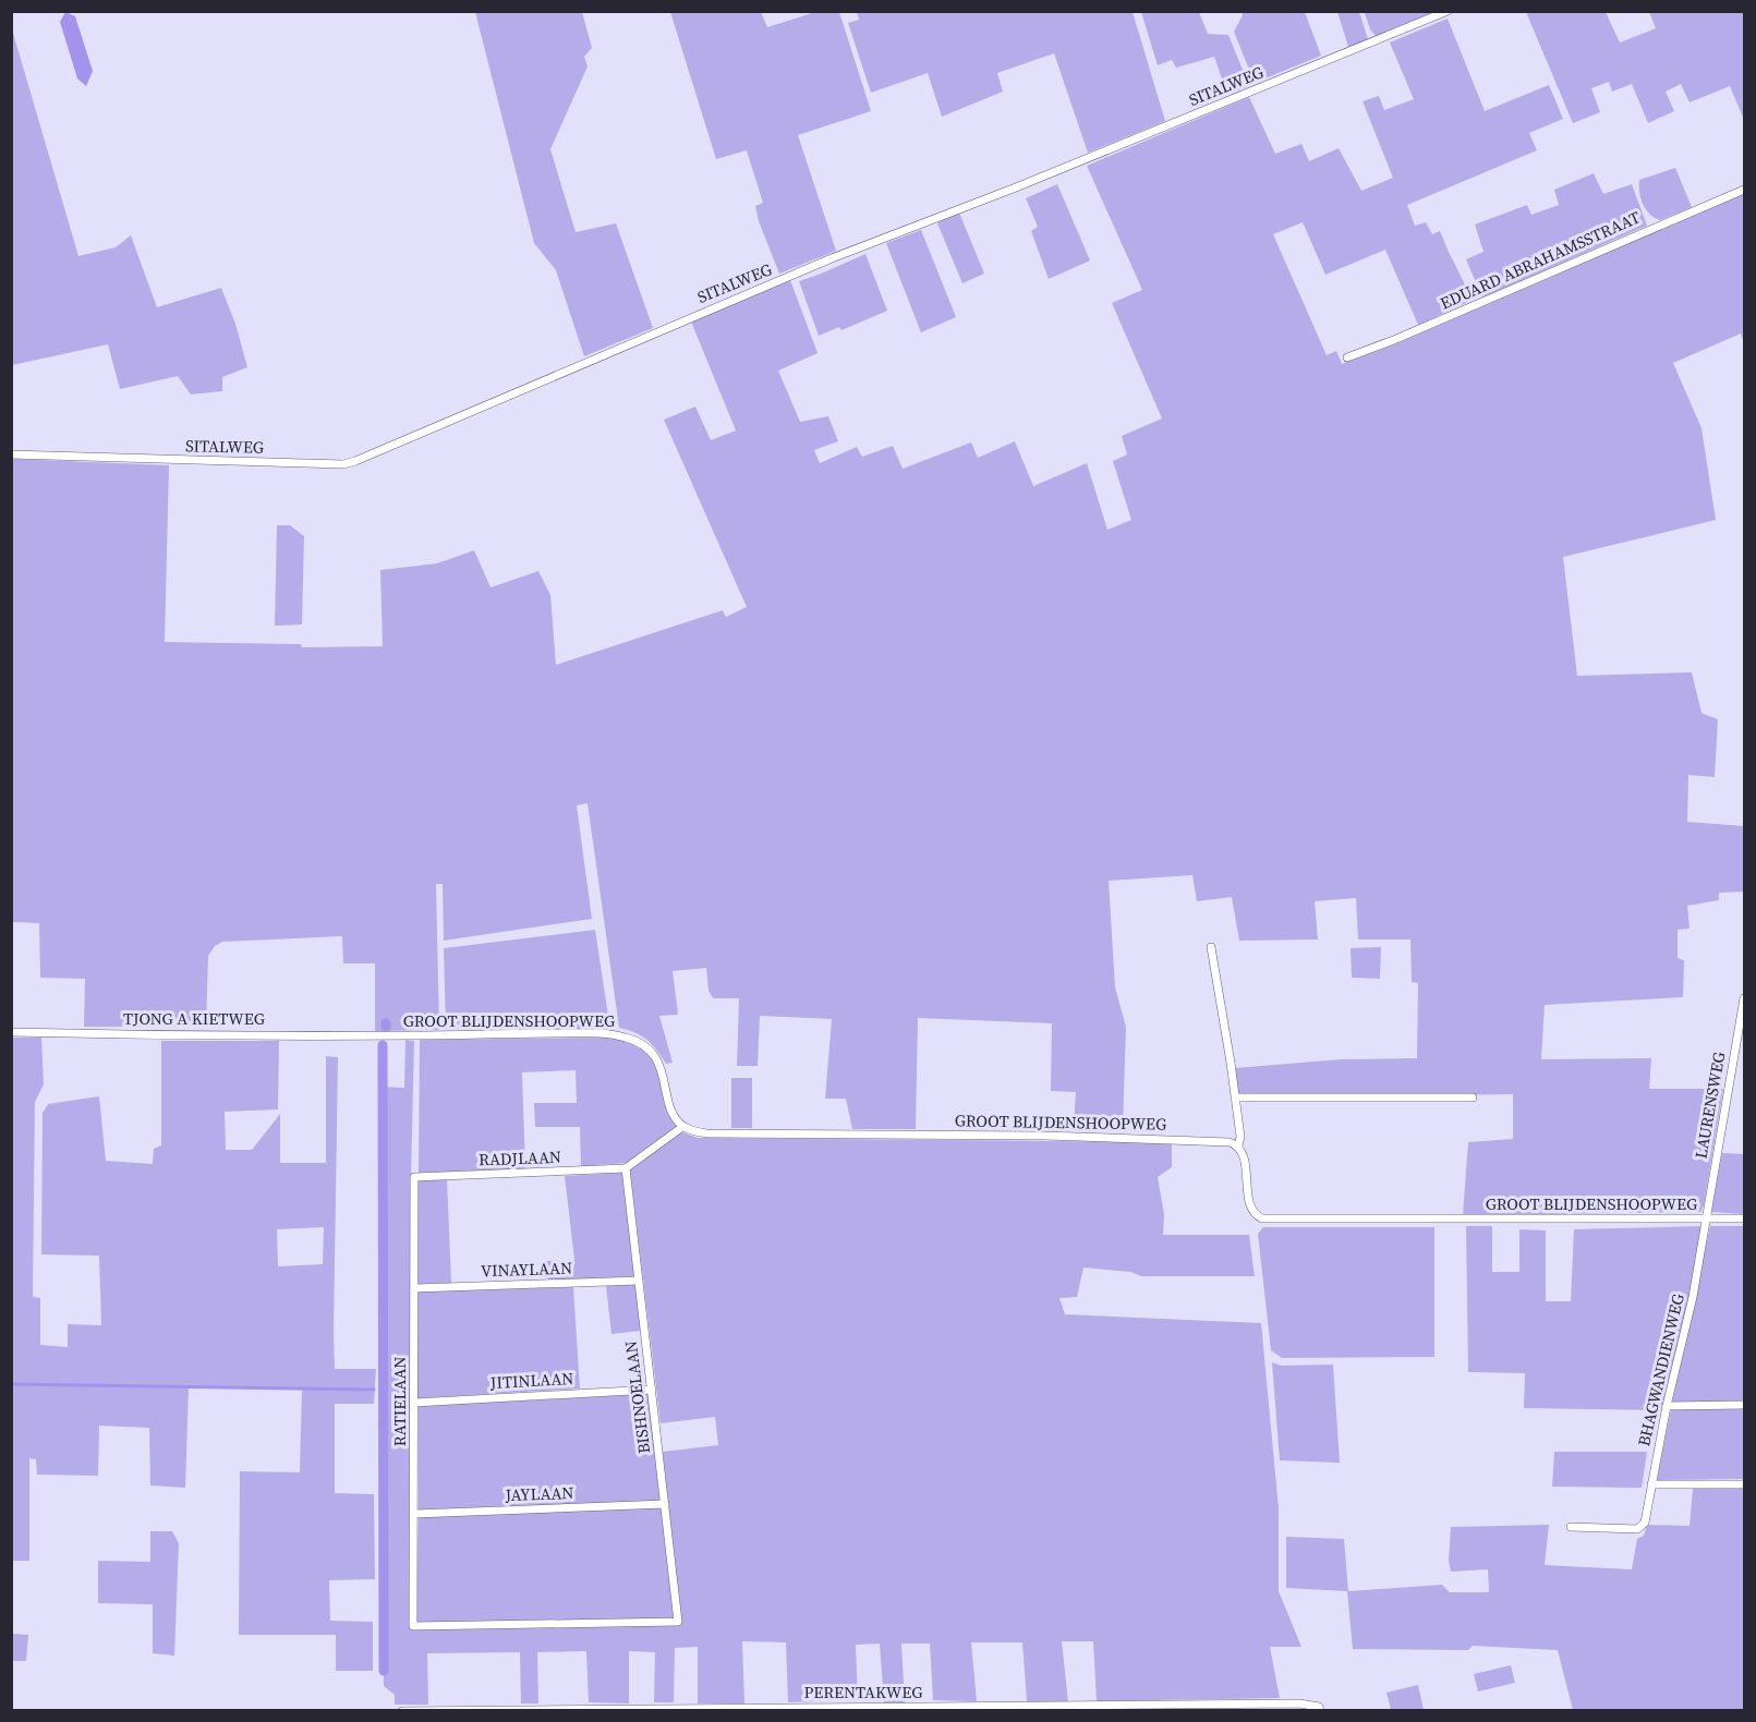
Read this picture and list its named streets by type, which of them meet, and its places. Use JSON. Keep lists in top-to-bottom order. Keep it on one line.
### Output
{"streets":{"street":["SITALWEG","EDUARD ABRAHAMSSTRAAT","TJONG A KIETWEG","GROOT BLIJDENSHOOPWEG","LAURENSWEG","RADJLAAN","VINAYLAAN","BHAGWANDIENWEG","JITINLAAN","BISHNOELAAN","RATIELAAN","JAYLAAN","PERENTAKWEG"]},"crossings":[["TJONG A KIETWEG","GROOT BLIJDENSHOOPWEG"],["GROOT BLIJDENSHOOPWEG","LAURENSWEG"],["GROOT BLIJDENSHOOPWEG","BHAGWANDIENWEG"],["LAURENSWEG","BHAGWANDIENWEG"],["RADJLAAN","BISHNOELAAN"],["RADJLAAN","RATIELAAN"],["VINAYLAAN","BISHNOELAAN"],["VINAYLAAN","RATIELAAN"],["JITINLAAN","BISHNOELAAN"],["JITINLAAN","RATIELAAN"],["BISHNOELAAN","RATIELAAN"],["BISHNOELAAN","JAYLAAN"],["RATIELAAN","JAYLAAN"]]}
